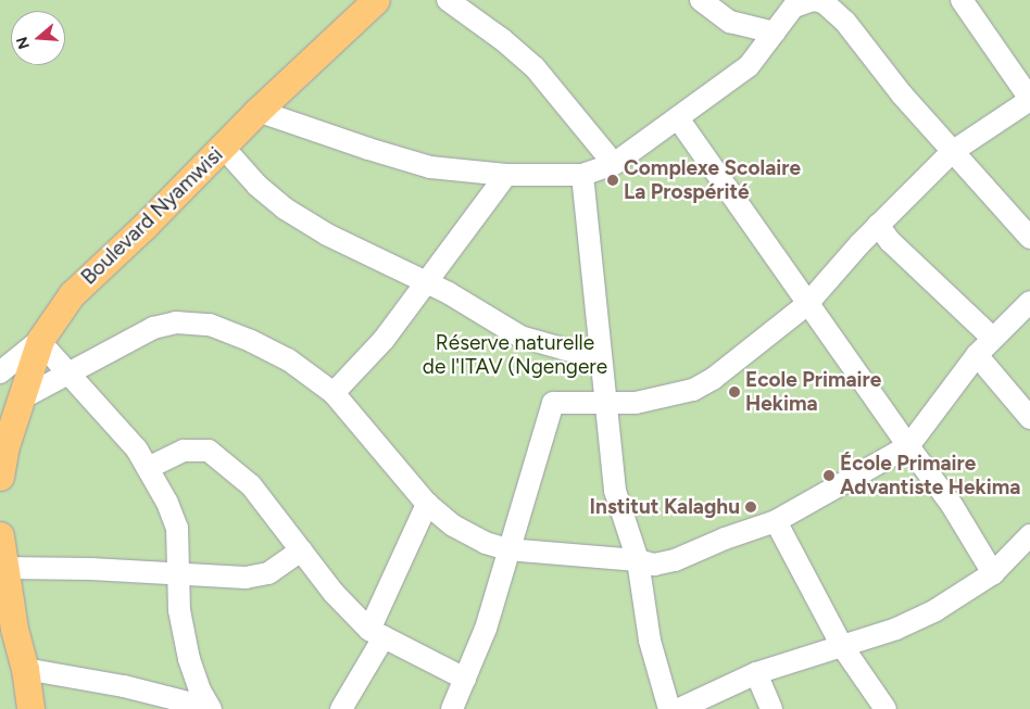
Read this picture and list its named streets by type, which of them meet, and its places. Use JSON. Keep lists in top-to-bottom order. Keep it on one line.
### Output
{"streets":{"main road":["Boulevard Nyamwisi"]},"parks":["Réserve naturelle de l'ITAV (Ngengere"],"places":["Complexe Scolaire La Prospérité","Ecole Primaire Hekima","École Primaire Advantiste Hekima","Institut Kalaghu"],"north":"left"}
